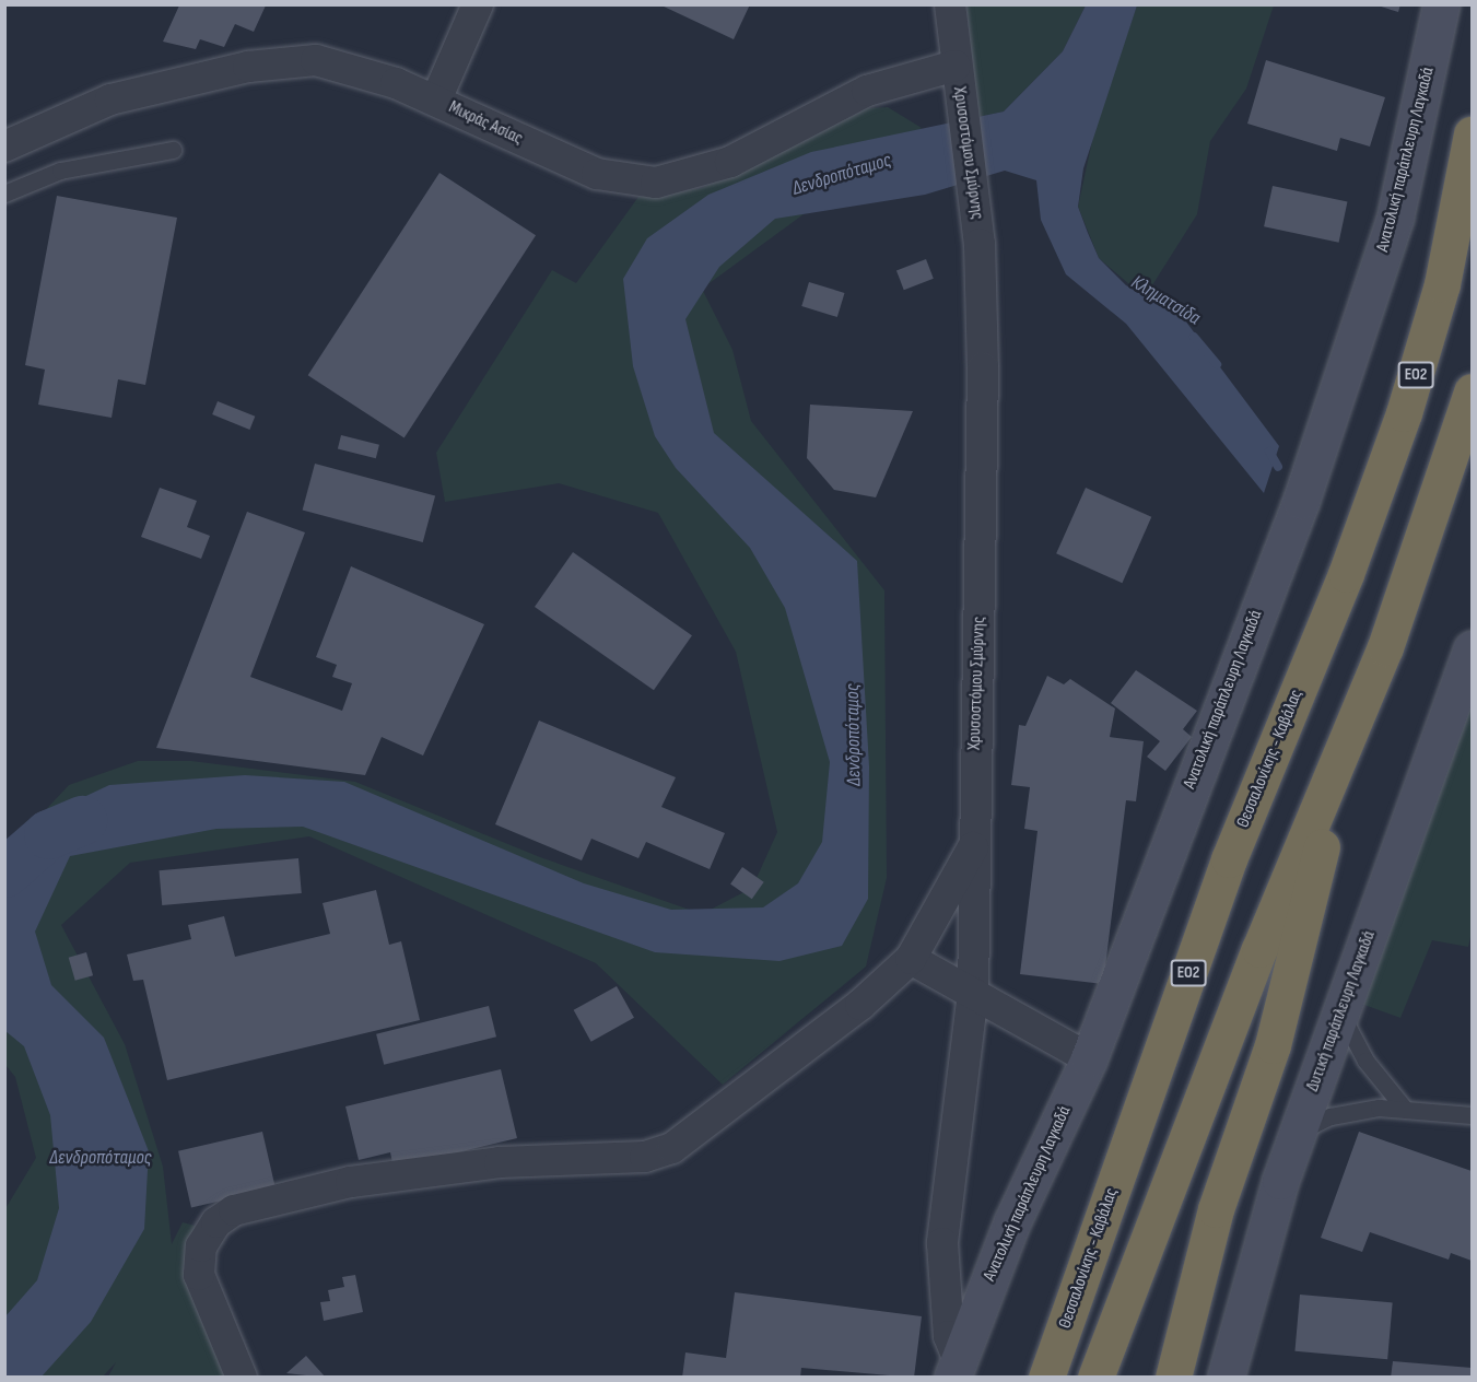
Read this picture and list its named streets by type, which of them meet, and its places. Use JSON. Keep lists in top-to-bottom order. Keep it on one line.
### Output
{"streets":{"highway":["ΕΟ2","Θεσσαλονίκης - Καβάλας"],"street":["Μικράς Ασίας","Χρυσοστόμου Σμύρνης","Ανατολική παράπλευρη Λαγκαδά","Δυτική παράπλευρη Λαγκαδά"]},"crossings":[["Μικράς Ασίας","Χρυσοστόμου Σμύρνης"],["Χρυσοστόμου Σμύρνης","Ανατολική παράπλευρη Λαγκαδά"]],"water":["Δενδροπόταμος","Κληματσίδα"]}
